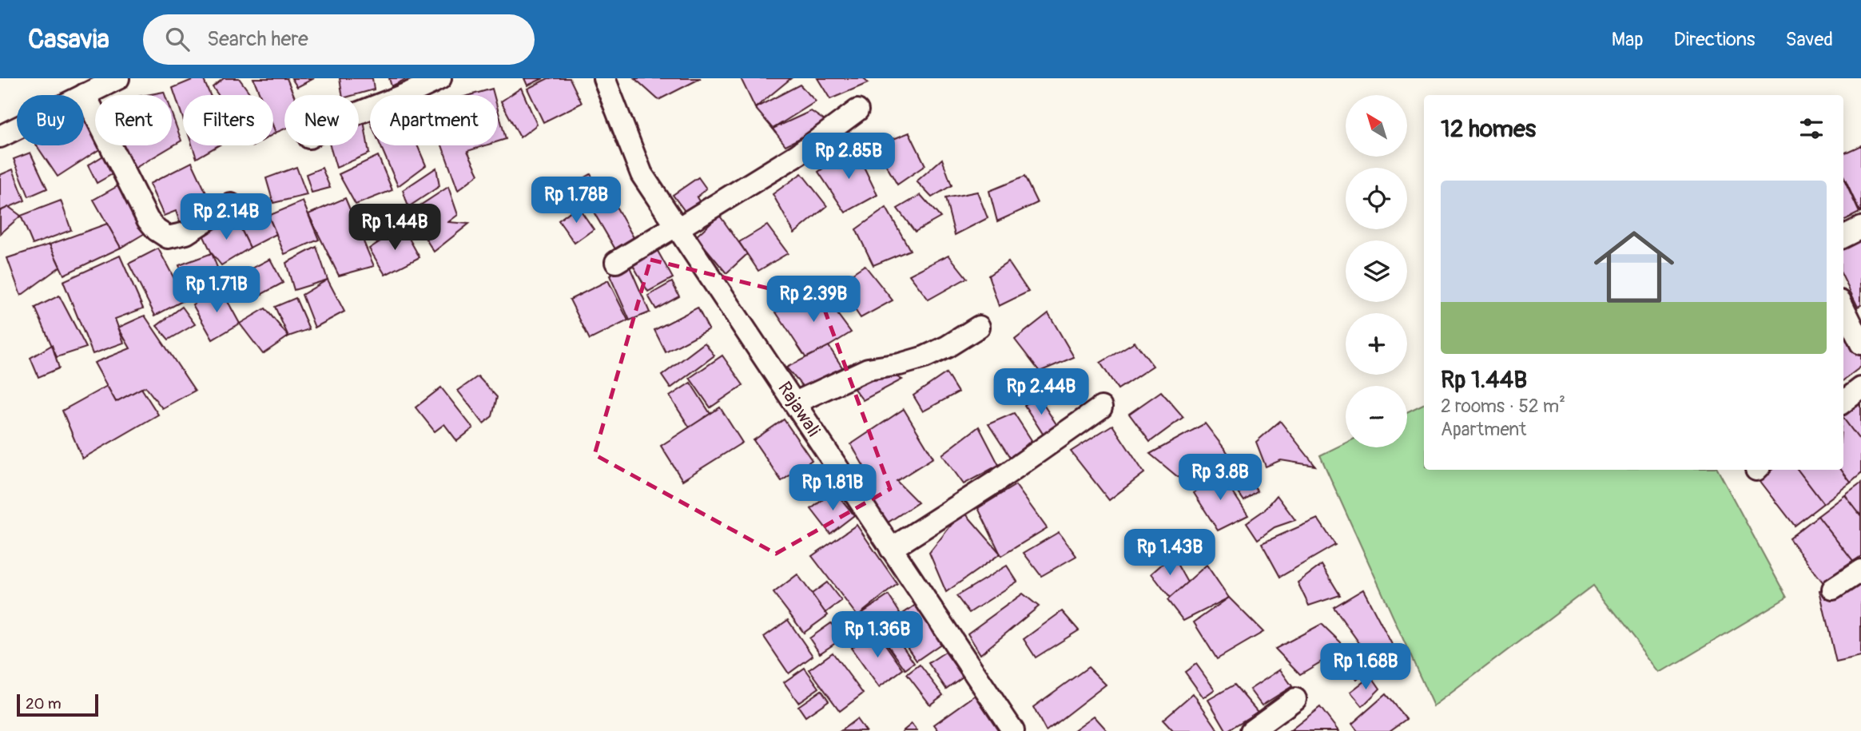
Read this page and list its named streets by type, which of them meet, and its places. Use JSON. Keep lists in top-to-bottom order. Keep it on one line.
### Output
{"streets":{"street":["Rajawali"]},"scale_bar":"20 m","north":"top left","page":{"header":"Casavia","search":"Search here","nav":["Map","Directions","Saved"],"map_buttons":["+","−"],"chip":["Buy","Rent","Filters","New","Apartment"],"heading":"12 homes","price":["Rp 2.85B","Rp 1.78B","Rp 2.14B","Rp 1.44B","Rp 1.71B","Rp 2.39B","Rp 2.44B","Rp 3.8B","Rp 1.81B","Rp 1.43B","Rp 1.36B","Rp 1.68B"],"list":[{"name":"Rp 1.44B","note":"2 rooms · 52 m² · Apartment"}],"scale":"20 m"}}
